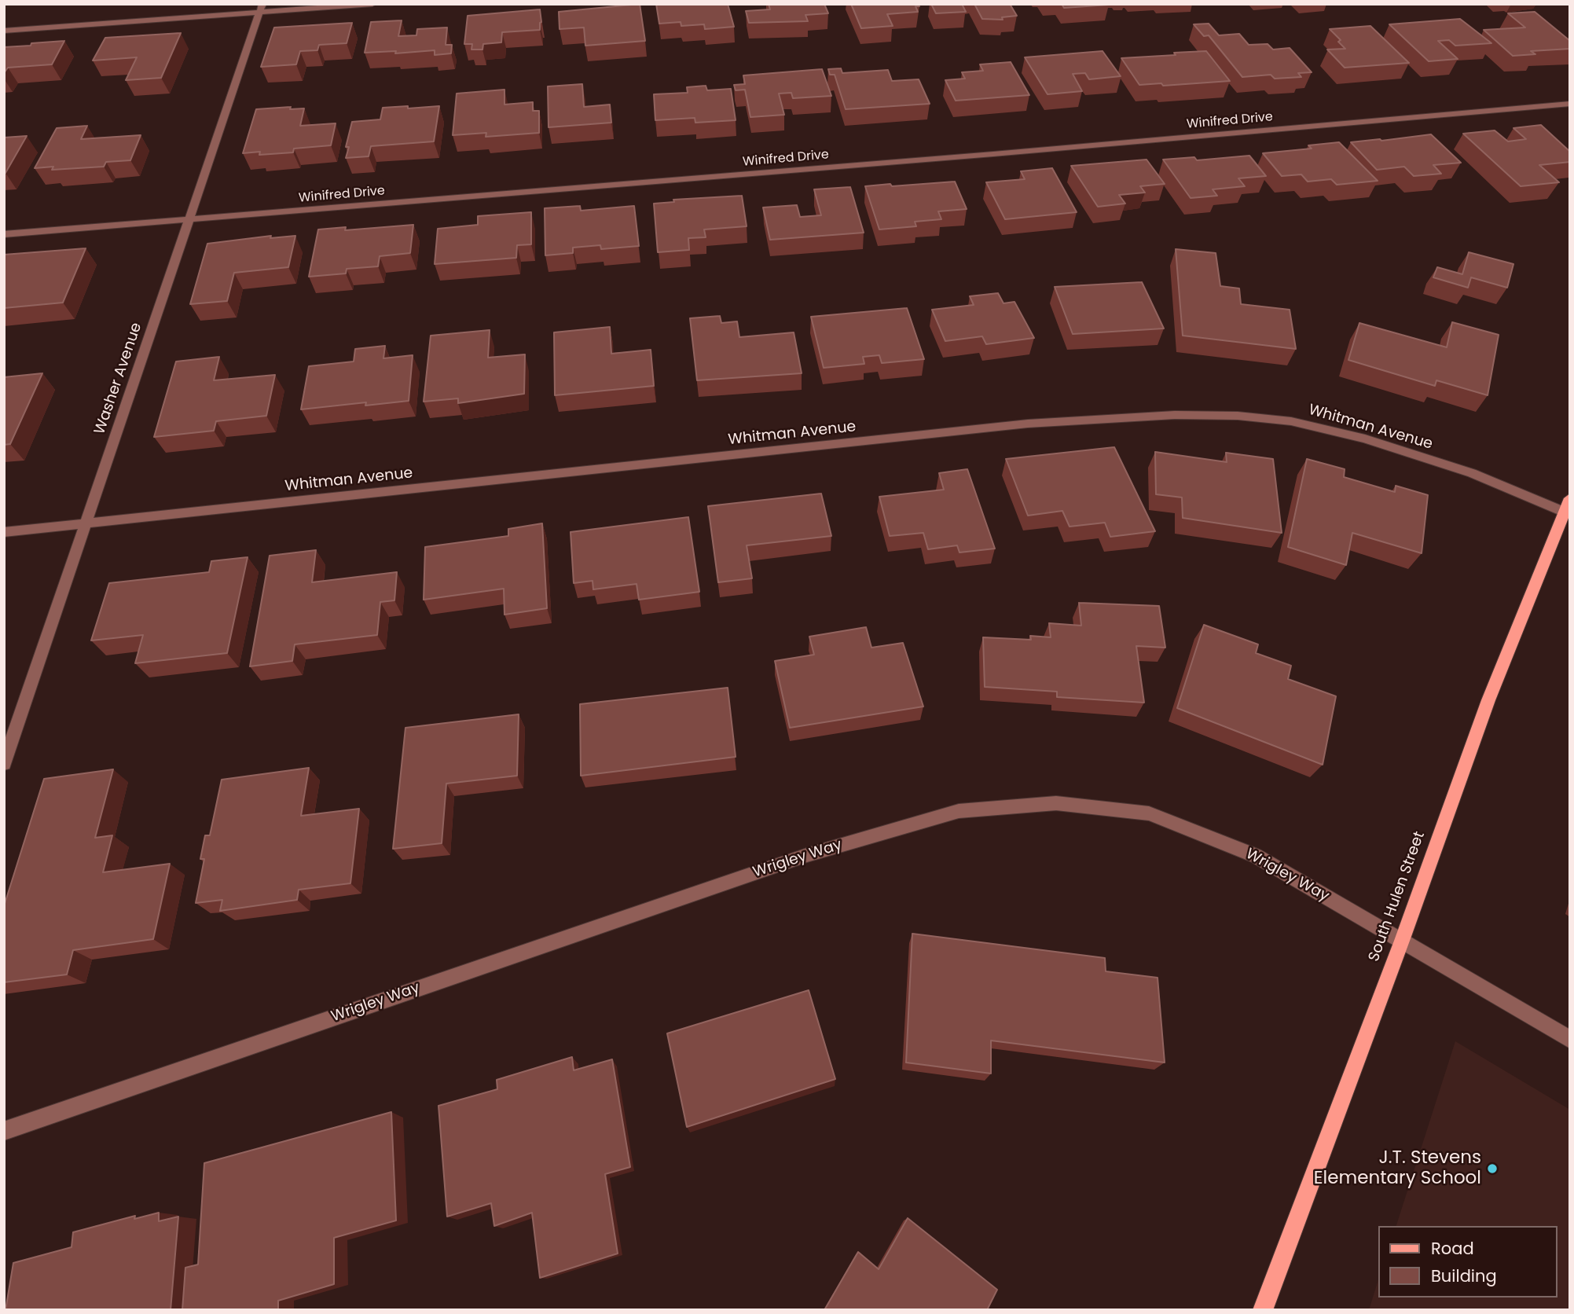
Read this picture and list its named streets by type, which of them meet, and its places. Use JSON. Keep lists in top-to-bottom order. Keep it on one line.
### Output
{"streets":{"main road":["South Hulen Street"],"street":["Winifred Drive","Washer Avenue","Whitman Avenue","Wrigley Way"]},"crossings":[["Winifred Drive","Washer Avenue"],["Washer Avenue","Whitman Avenue"],["Whitman Avenue","South Hulen Street"],["Wrigley Way","South Hulen Street"]],"places":["J.T. Stevens Elementary School"],"legend":["Road","Building"]}
